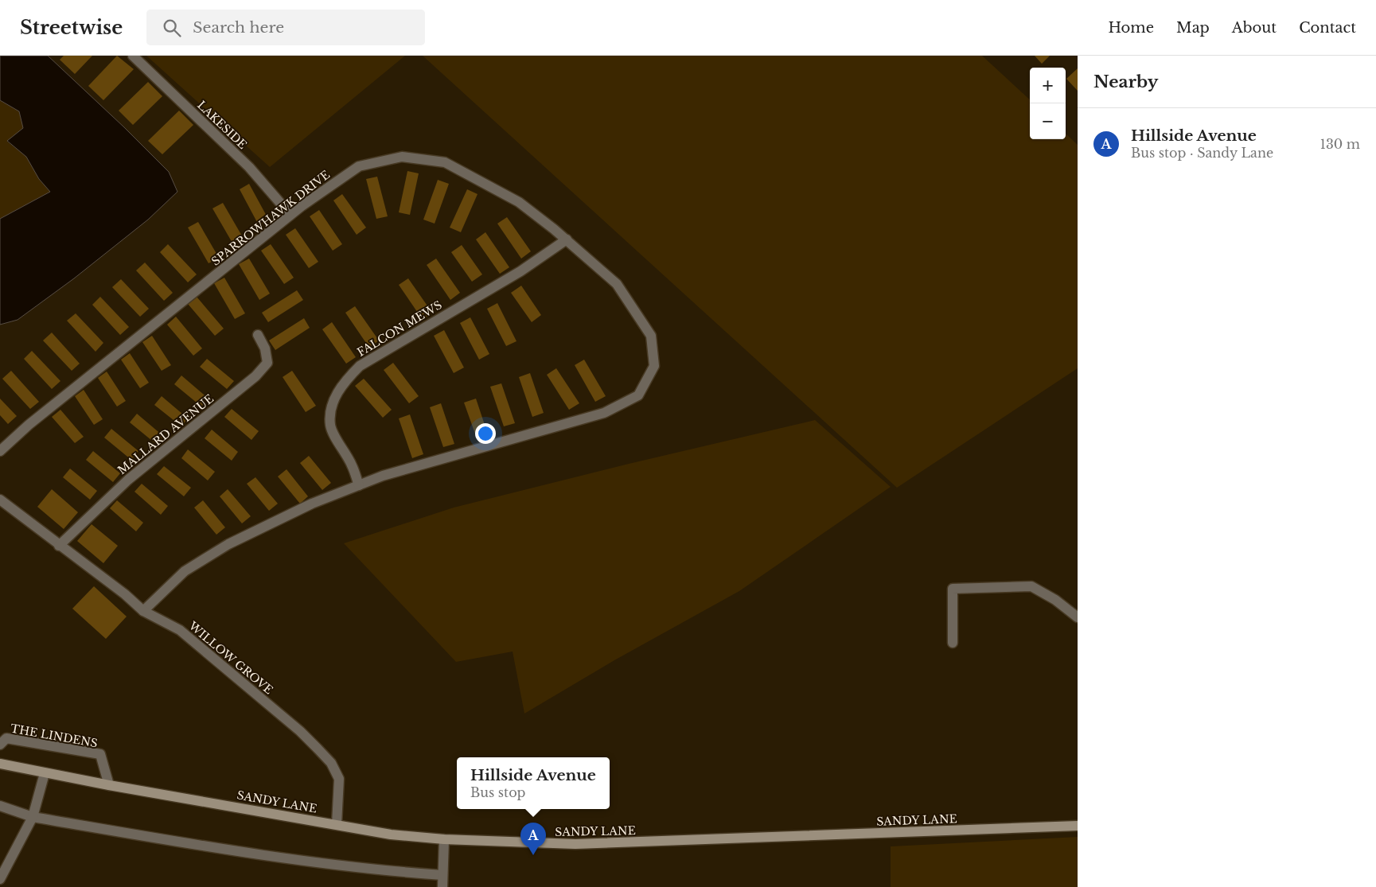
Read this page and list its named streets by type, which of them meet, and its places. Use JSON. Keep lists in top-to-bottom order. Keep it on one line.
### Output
{"streets":{"main road":["SANDY LANE"],"street":["LAKESIDE","SPARROWHAWK DRIVE","FALCON MEWS","MALLARD AVENUE","WILLOW GROVE","THE LINDENS"]},"crossings":[["LAKESIDE","SPARROWHAWK DRIVE"],["SPARROWHAWK DRIVE","FALCON MEWS"],["SPARROWHAWK DRIVE","WILLOW GROVE"],["MALLARD AVENUE","WILLOW GROVE"],["WILLOW GROVE","SANDY LANE"],["THE LINDENS","SANDY LANE"]],"page":{"header":"Streetwise","search":"Search here","nav":["Home","Map","About","Contact"],"heading":"Nearby","map_buttons":["+","−"],"list":[{"mark":"A","name":"Hillside Avenue","note":"Bus stop · Sandy Lane","value":"130 m"}],"popup":["Hillside Avenue","Bus stop"],"pins":"A"}}
